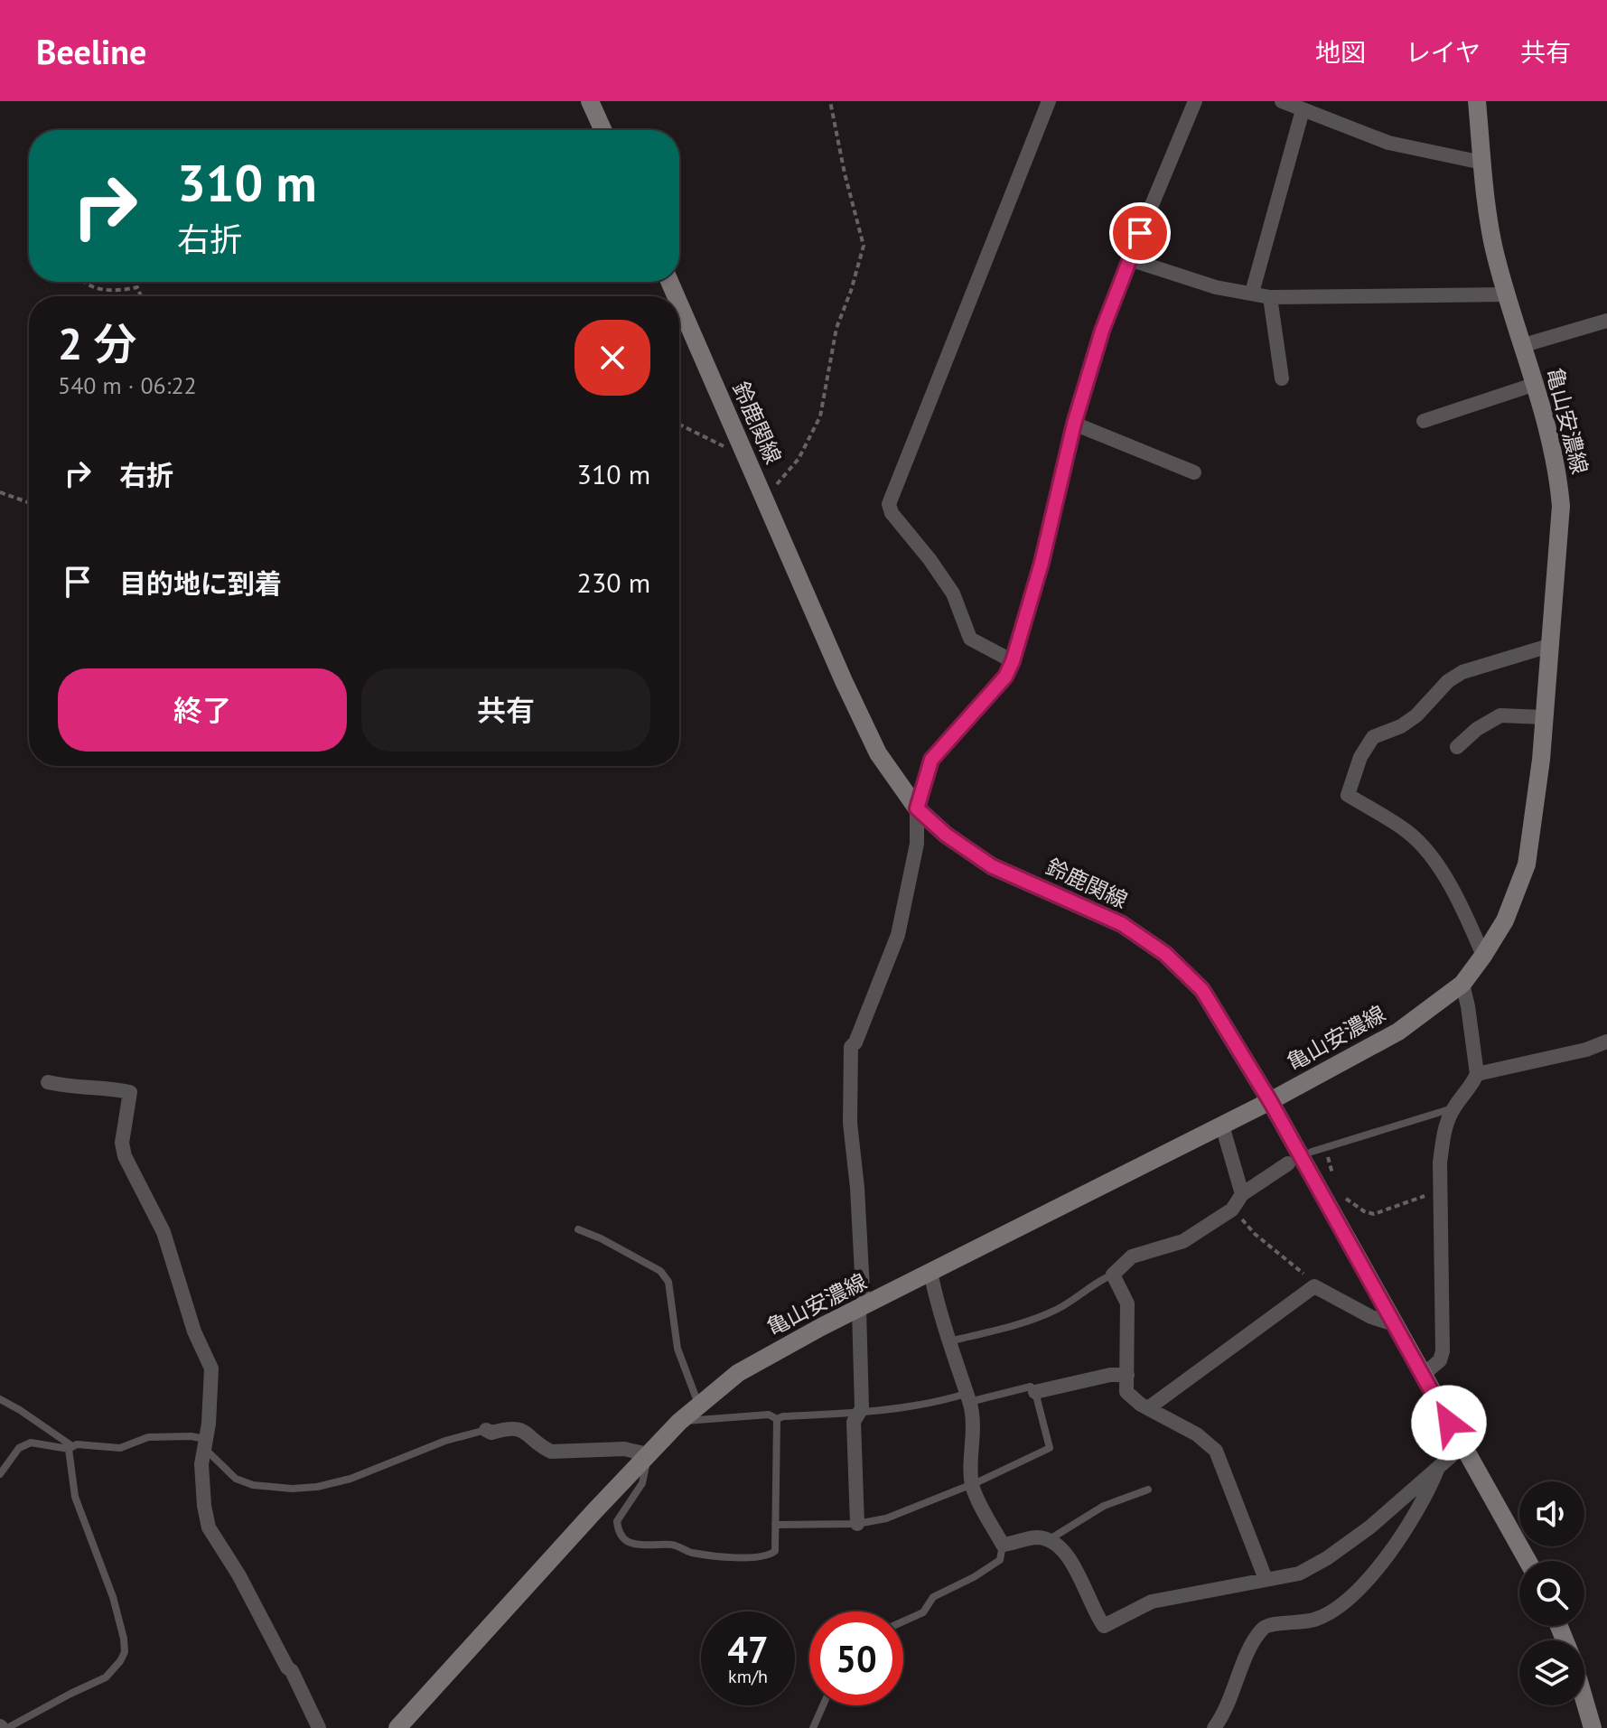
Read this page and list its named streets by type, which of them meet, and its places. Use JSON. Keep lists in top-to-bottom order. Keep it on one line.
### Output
{"streets":{"main road":["亀山安濃線","鈴鹿関線"]},"crossings":[["亀山安濃線","鈴鹿関線"]],"page":{"header":"Beeline","nav":["地図","レイヤ","共有"],"turn":["310 m","右折"],"heading":["2 分","540 m · 06:22"],"list":[{"name":"右折","value":"310 m"},{"name":"目的地に到着","value":"230 m"}],"buttons":["終了","共有"],"speed":"47 km/h","limit":"50"}}
